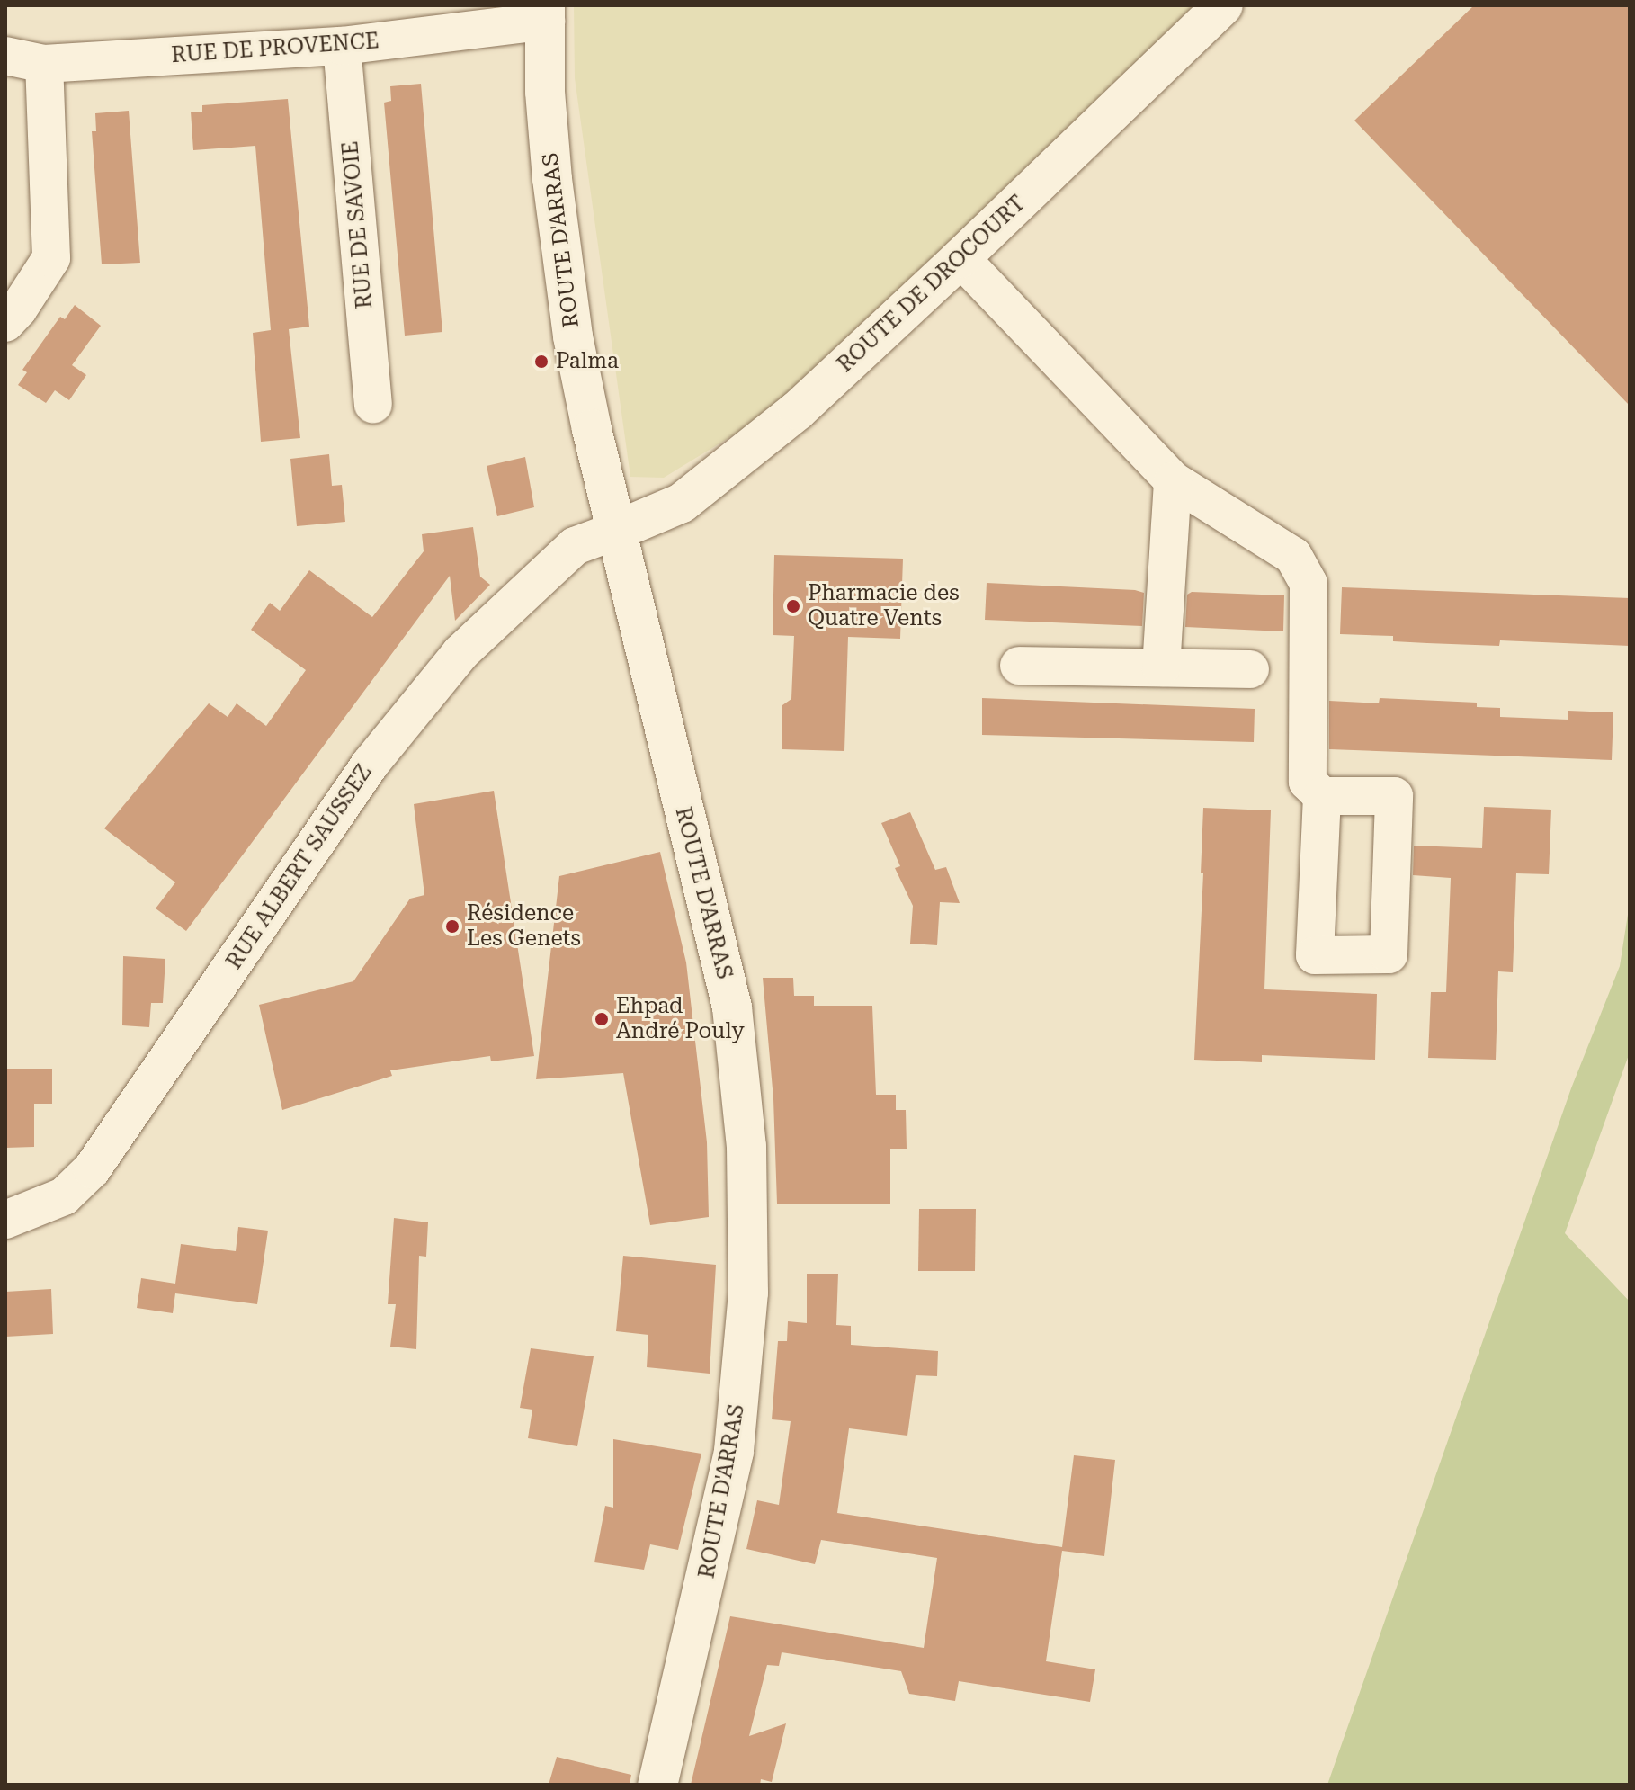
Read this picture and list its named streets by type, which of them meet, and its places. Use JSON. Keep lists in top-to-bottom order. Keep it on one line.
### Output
{"streets":{"main road":["ROUTE D'ARRAS","ROUTE DE DROCOURT"],"street":["RUE DE PROVENCE","RUE DE SAVOIE","RUE ALBERT SAUSSEZ"]},"crossings":[["RUE DE PROVENCE","RUE DE SAVOIE"],["RUE DE PROVENCE","ROUTE D'ARRAS"],["ROUTE D'ARRAS","ROUTE DE DROCOURT"],["ROUTE D'ARRAS","RUE ALBERT SAUSSEZ"],["ROUTE DE DROCOURT","RUE ALBERT SAUSSEZ"]],"places":["Palma","Pharmacie des Quatre Vents","Résidence Les Genets","Ehpad André Pouly"]}
